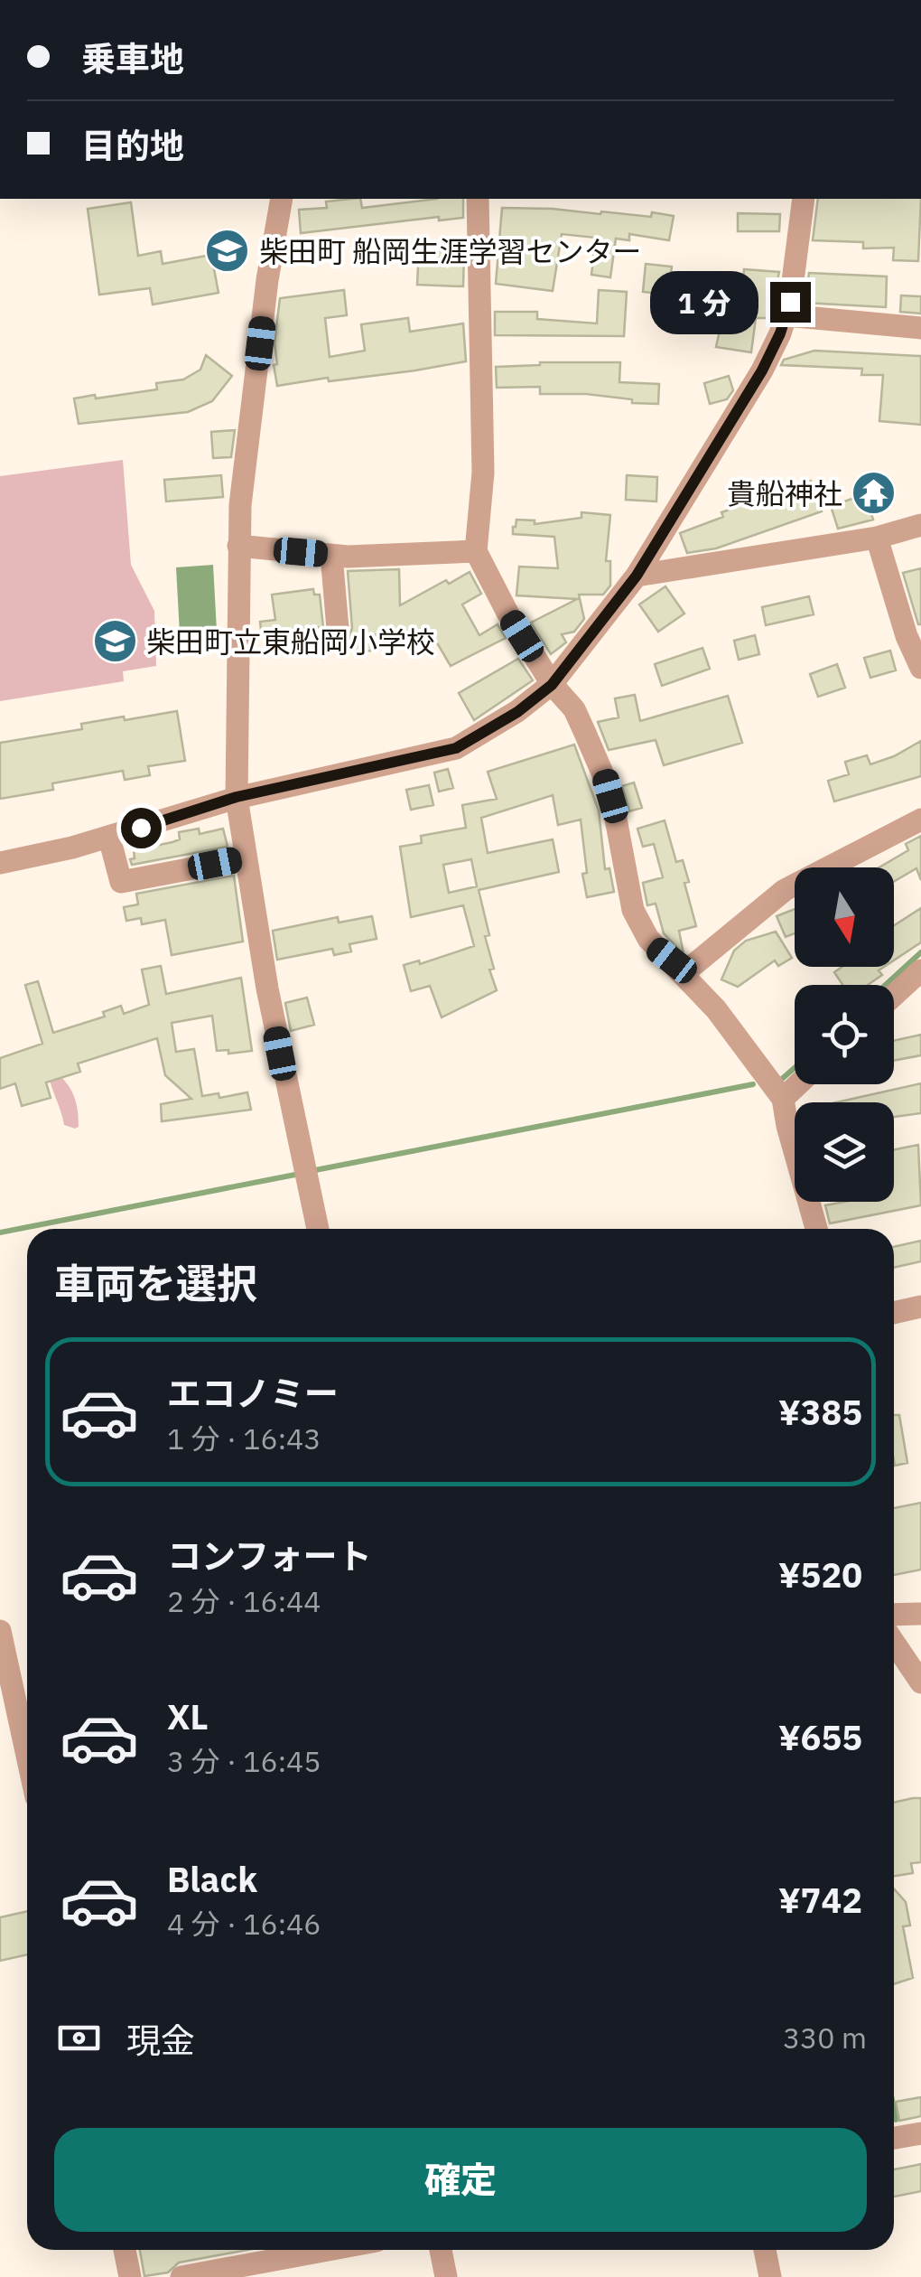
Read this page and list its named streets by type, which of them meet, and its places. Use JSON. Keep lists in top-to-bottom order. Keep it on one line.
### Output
{"places":{"school or university":["柴田町 船岡生涯学習センター","柴田町立東船岡小学校"],"temple":["貴船神社"]},"north":"bottom","page":{"banner":["乗車地","目的地"],"bubble":"1 分","heading":"車両を選択","list":[{"name":"エコノミー","note":"1 分 · 16:43","value":"¥385"},{"name":"コンフォート","note":"2 分 · 16:44","value":"¥520"},{"name":"XL","note":"3 分 · 16:45","value":"¥655"},{"name":"Black","note":"4 分 · 16:46","value":"¥742"}],"pay":["現金","330 m"],"buttons":"確定"}}
